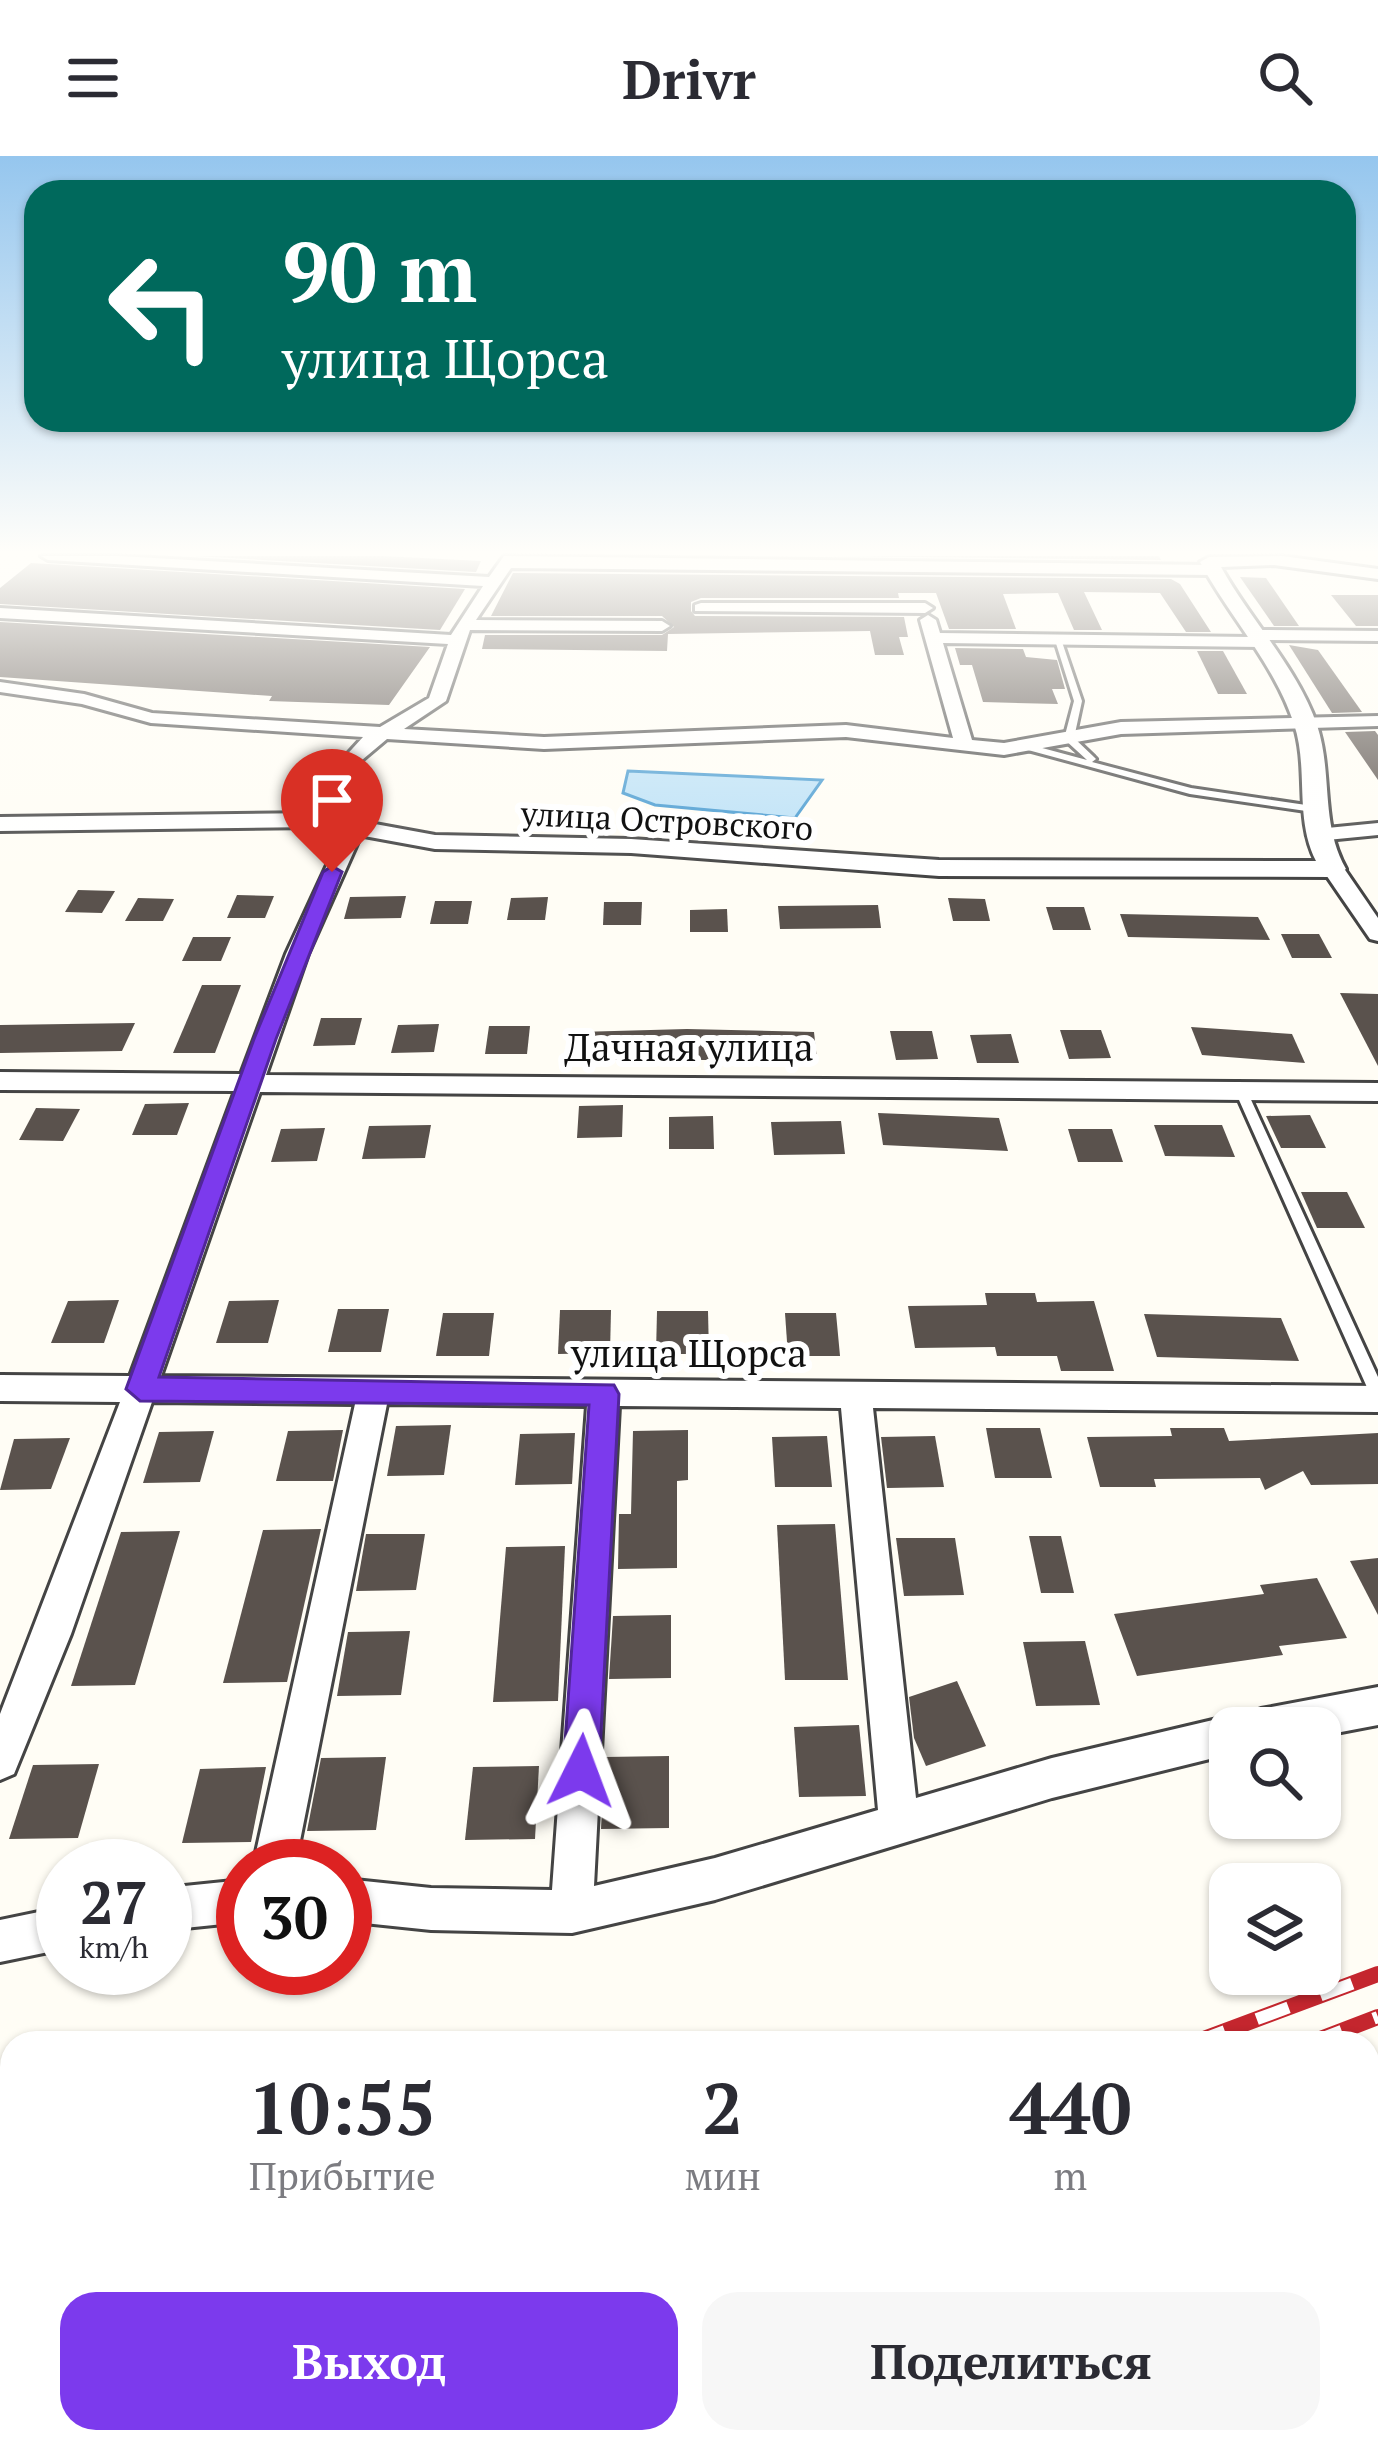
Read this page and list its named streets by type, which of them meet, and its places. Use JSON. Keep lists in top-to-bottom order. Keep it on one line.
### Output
{"streets":{"street":["улица Островского","Дачная улица","улица Щорса"]},"page":{"header":"Drivr","turn":["90 m","улица Щорса"],"speed":"27 km/h","limit":"30","eta":["10:55","Прибытие","2","мин","440","m"],"buttons":["Выход","Поделиться"]}}
